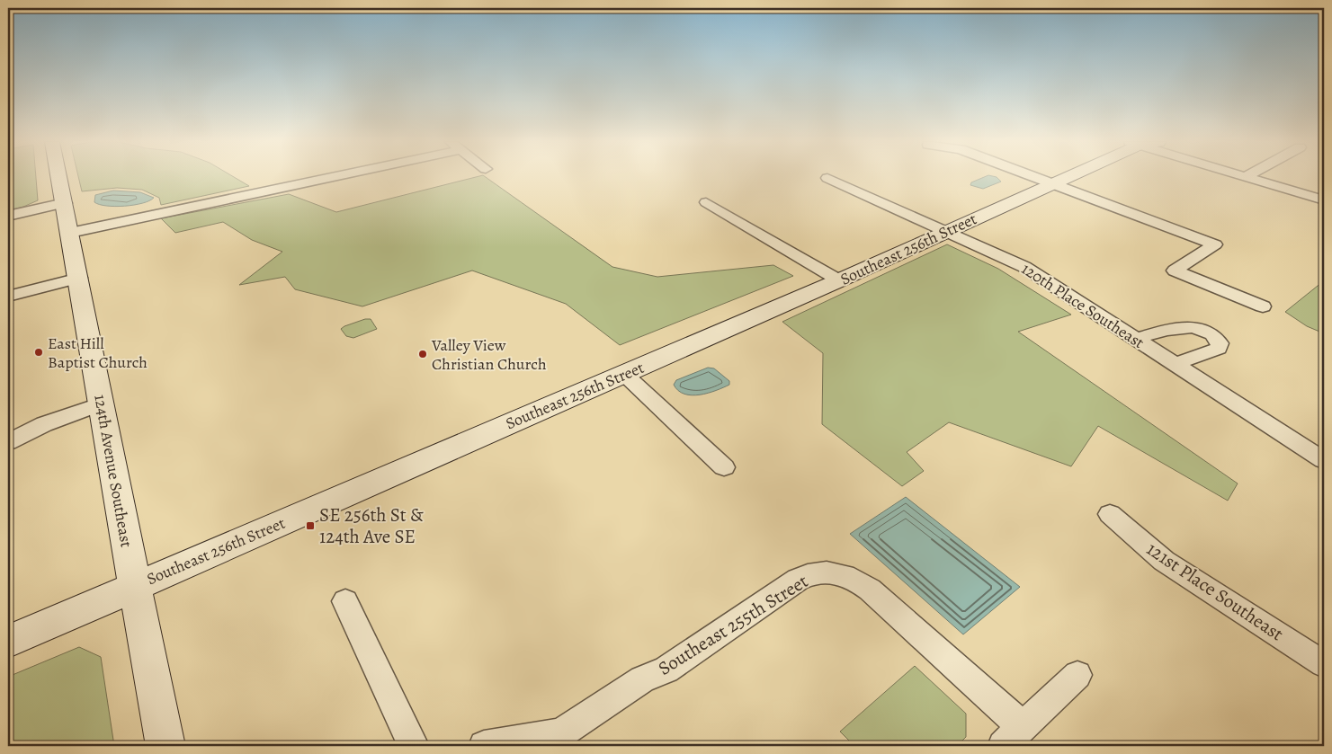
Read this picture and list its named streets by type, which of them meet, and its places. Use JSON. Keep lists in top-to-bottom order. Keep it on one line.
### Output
{"streets":{"main road":["Southeast 256th Street","124th Avenue Southeast"],"street":["120th Place Southeast","121st Place Southeast","Southeast 255th Street"]},"crossings":[["Southeast 256th Street","120th Place Southeast"],["Southeast 256th Street","124th Avenue Southeast"]],"places":{"other":["East Hill Baptist Church","Valley View Christian Church"],"transit":["SE 256th St & 124th Ave SE"]}}
